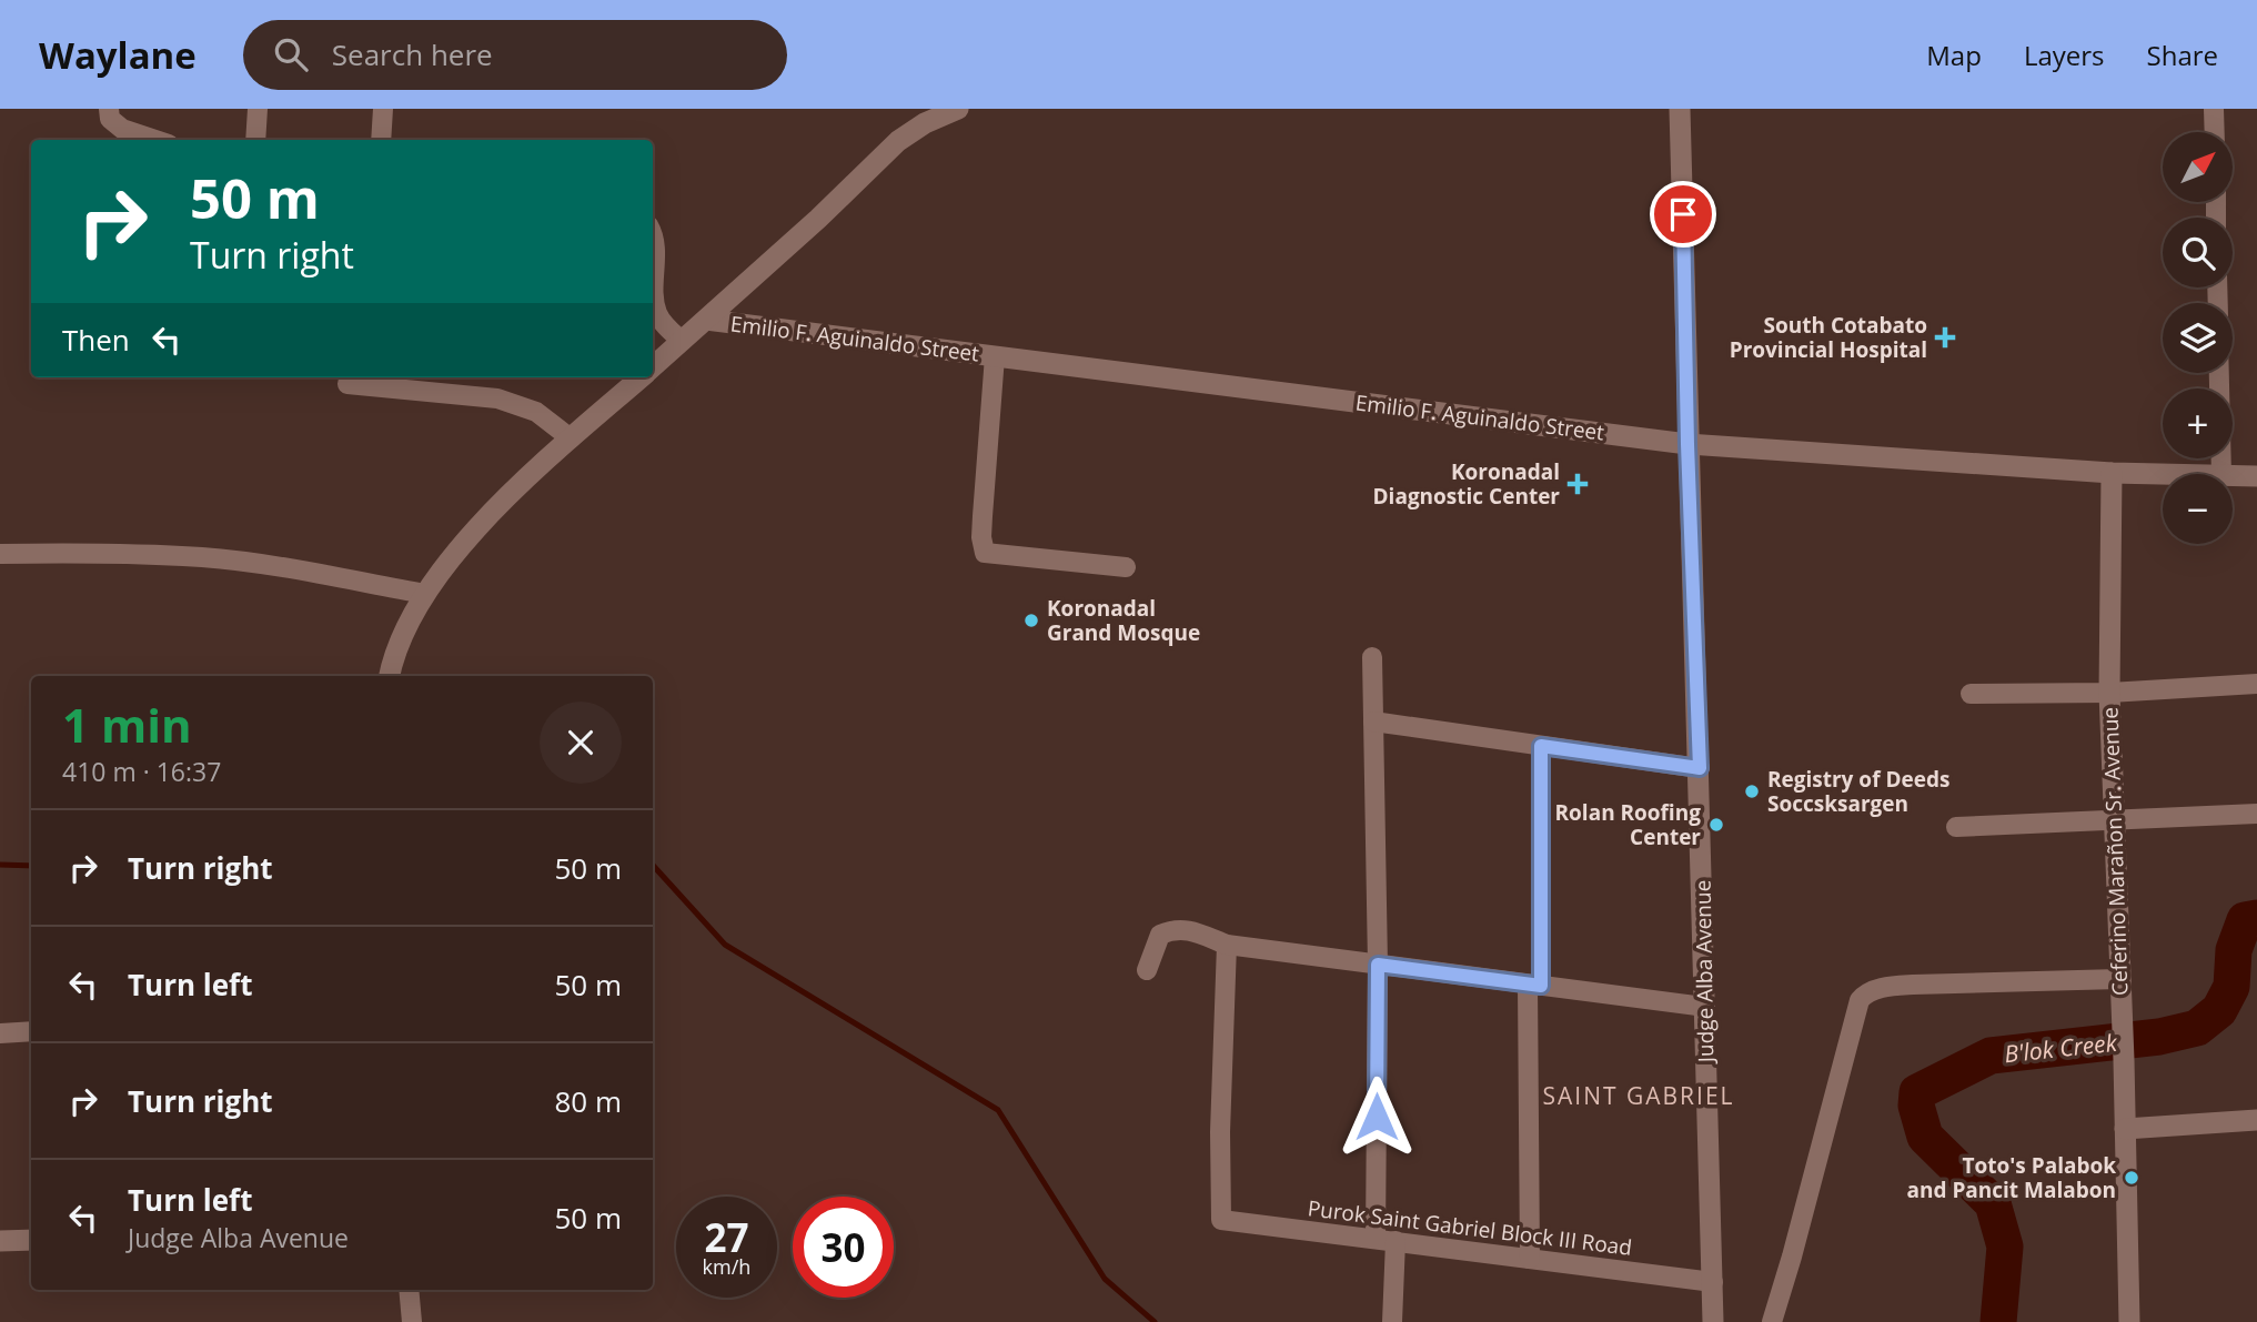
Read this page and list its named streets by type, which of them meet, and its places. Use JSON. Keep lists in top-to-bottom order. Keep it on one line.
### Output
{"streets":{"street":["Emilio F. Aguinaldo Street","Ceferino Marañon Sr. Avenue","Judge Alba Avenue","Purok Saint Gabriel Block III Road"]},"crossings":[["Emilio F. Aguinaldo Street","Ceferino Marañon Sr. Avenue"],["Emilio F. Aguinaldo Street","Judge Alba Avenue"],["Judge Alba Avenue","Purok Saint Gabriel Block III Road"]],"districts":["SAINT GABRIEL"],"water":["B'lok Creek"],"places":{"health":["South Cotabato Provincial Hospital","Koronadal Diagnostic Center"],"other":["Koronadal Grand Mosque","Registry of Deeds Soccsksargen","Rolan Roofing Center","Toto's Palabok and Pancit Malabon"]},"north":"top right","page":{"header":"Waylane","search":"Search here","nav":["Map","Layers","Share"],"map_buttons":["+","−"],"turn":["50 m","Turn right"],"then":"Then","heading":["1 min","410 m · 16:37"],"list":[{"name":"Turn right","value":"50 m"},{"name":"Turn left","value":"50 m"},{"name":"Turn right","value":"80 m"},{"name":"Turn left","note":"Judge Alba Avenue","value":"50 m"}],"speed":"27 km/h","limit":"30"}}
